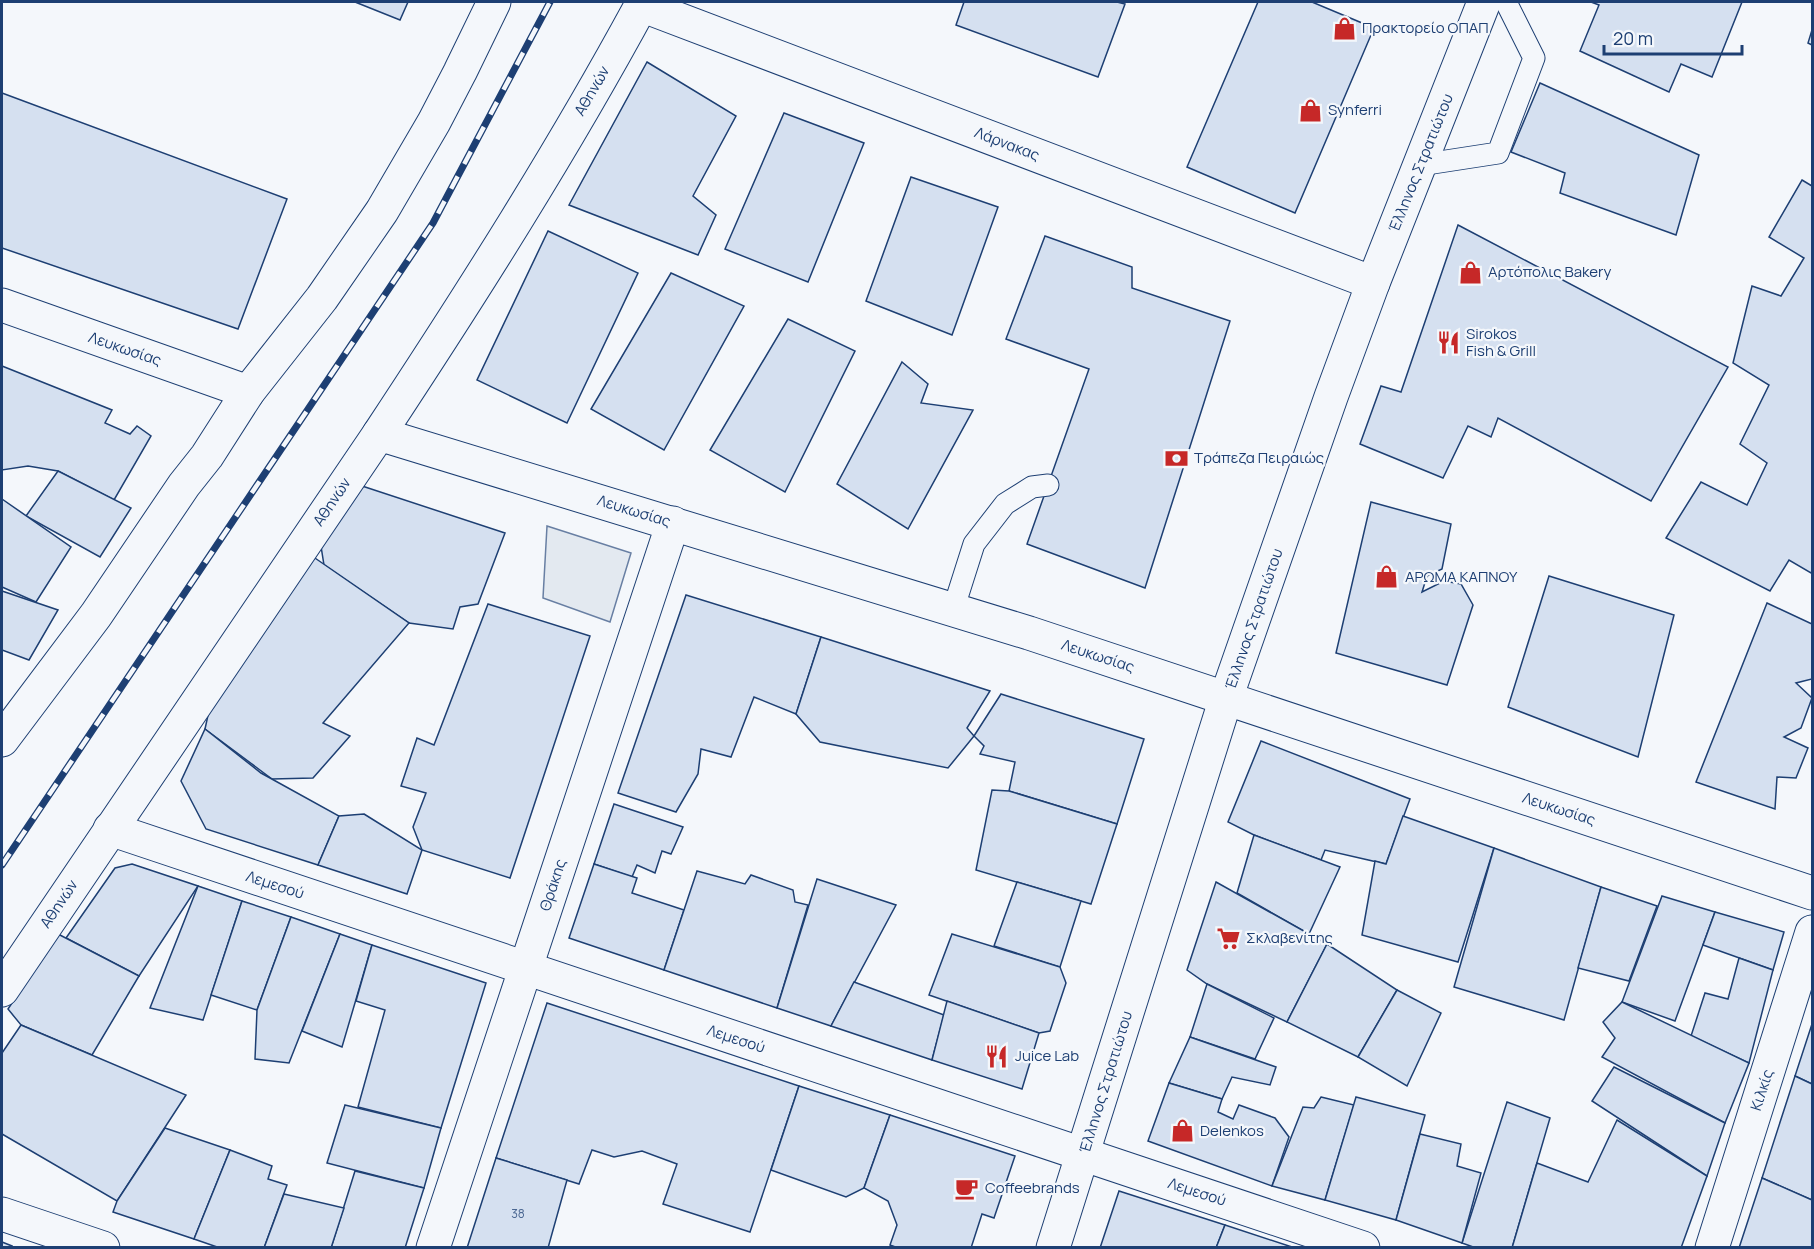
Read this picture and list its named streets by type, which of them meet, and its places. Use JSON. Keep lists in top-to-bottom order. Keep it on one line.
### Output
{"streets":{"street":["Αθηνών","Λάρνακας","Έλληνος Στρατιώτου","Λευκωσίας","Λεμεσού","Θράκης","Κιλκίς"]},"crossings":[["Αθηνών","Λάρνακας"],["Αθηνών","Λευκωσίας"],["Αθηνών","Λεμεσού"],["Λάρνακας","Έλληνος Στρατιώτου"],["Έλληνος Στρατιώτου","Λευκωσίας"],["Έλληνος Στρατιώτου","Λεμεσού"],["Λευκωσίας","Θράκης"],["Λεμεσού","Θράκης"]],"places":{"shop":["Πρακτορείο ΟΠΑΠ","Synferri","Αρτόπολις Bakery","ΑΡΩΜΑ ΚΑΠΝΟΥ","Delenkos"],"restaurant":["Sirokos Fish & Grill","Juice Lab"],"bank":["Τράπεζα Πειραιώς"],"supermarket":["Σκλαβενίτης"],"cafe":["Coffeebrands"]},"house_numbers":["38"],"scale_bar":"20 m"}
